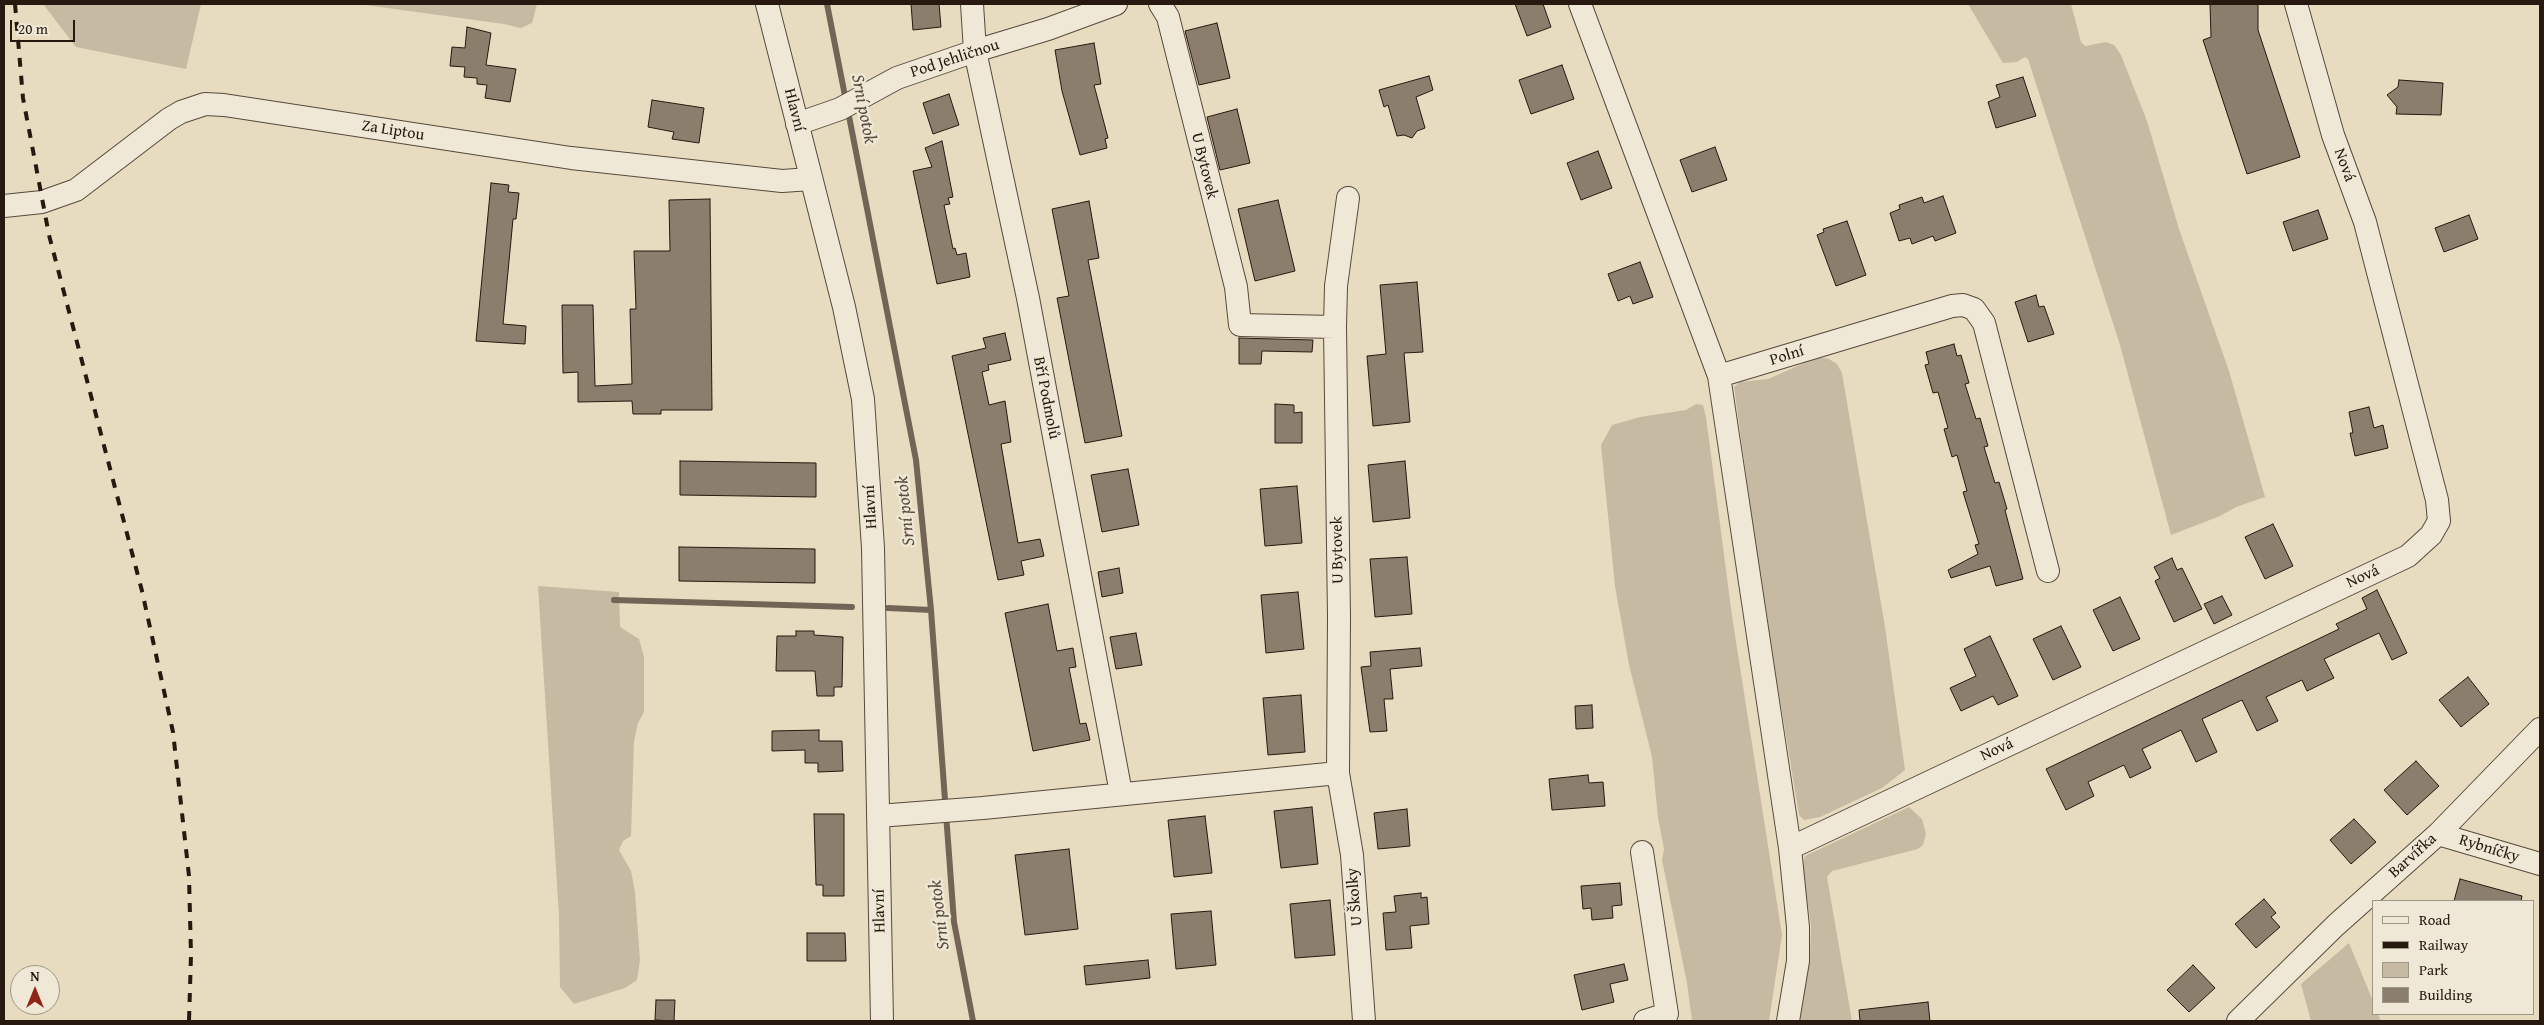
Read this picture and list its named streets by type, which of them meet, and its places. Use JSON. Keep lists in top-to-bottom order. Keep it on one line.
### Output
{"streets":{"street":["Pod Jehličnou","Hlavní","Za Liptou","Nová","U Bytovek","Polní","Bří Podmolů","Rybníčky","Barvířka","U Školky"]},"crossings":[["Pod Jehličnou","Hlavní"],["Pod Jehličnou","Bří Podmolů"],["Hlavní","Za Liptou"],["U Bytovek","U Školky"],["Rybníčky","Barvířka"]],"water":["Srní potok"],"legend":["Road","Railway","Park","Building"],"scale_bar":"20 m","north":"top"}
